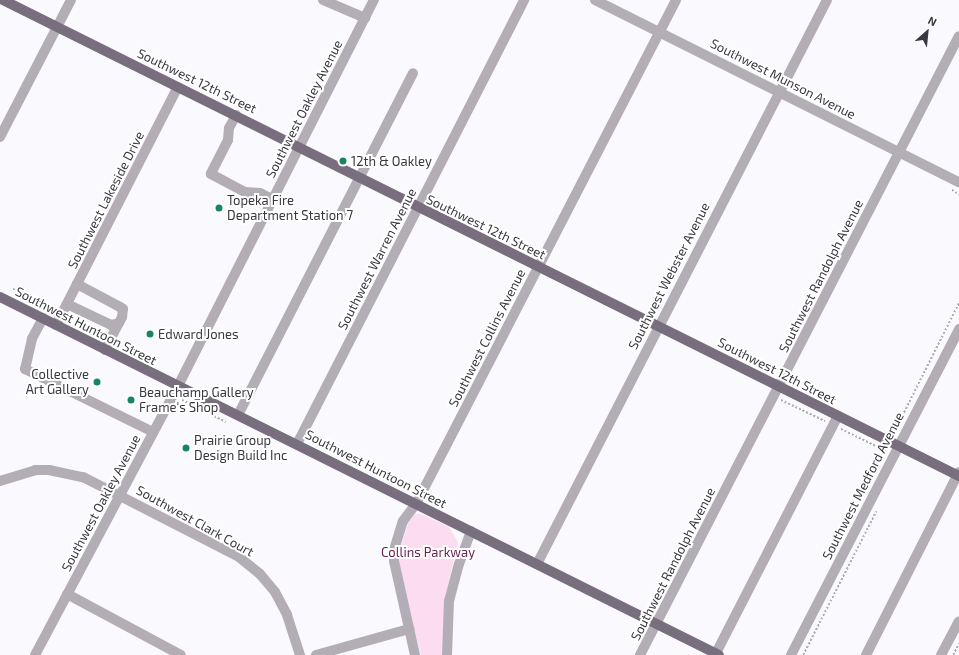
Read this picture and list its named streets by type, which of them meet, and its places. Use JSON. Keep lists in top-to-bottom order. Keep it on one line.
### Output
{"streets":{"main road":["Southwest 12th Street","Southwest Huntoon Street"],"street":["Southwest Munson Avenue","Southwest Oakley Avenue","Southwest Lakeside Drive","Southwest Warren Avenue","Southwest Webster Avenue","Southwest Randolph Avenue","Southwest Collins Avenue","Southwest Medford Avenue","Southwest Clark Court"]},"crossings":[["Southwest Munson Avenue","Southwest Webster Avenue"],["Southwest Munson Avenue","Southwest Randolph Avenue"],["Southwest Munson Avenue","Southwest Collins Avenue"],["Southwest 12th Street","Southwest Oakley Avenue"],["Southwest 12th Street","Southwest Lakeside Drive"],["Southwest 12th Street","Southwest Warren Avenue"],["Southwest 12th Street","Southwest Webster Avenue"],["Southwest 12th Street","Southwest Randolph Avenue"],["Southwest 12th Street","Southwest Collins Avenue"],["Southwest 12th Street","Southwest Medford Avenue"],["Southwest Oakley Avenue","Southwest Huntoon Street"],["Southwest Oakley Avenue","Southwest Clark Court"],["Southwest Lakeside Drive","Southwest Huntoon Street"],["Southwest Warren Avenue","Southwest Huntoon Street"],["Southwest Webster Avenue","Southwest Huntoon Street"],["Southwest Randolph Avenue","Southwest Huntoon Street"],["Southwest Huntoon Street","Southwest Collins Avenue"]],"parks":["Collins Parkway"],"places":["12th & Oakley","Topeka Fire Department Station 7","Edward Jones","Collective Art Gallery","Beauchamp Gallery Frame's Shop","Prairie Group Design Build Inc"],"north":"top right"}
